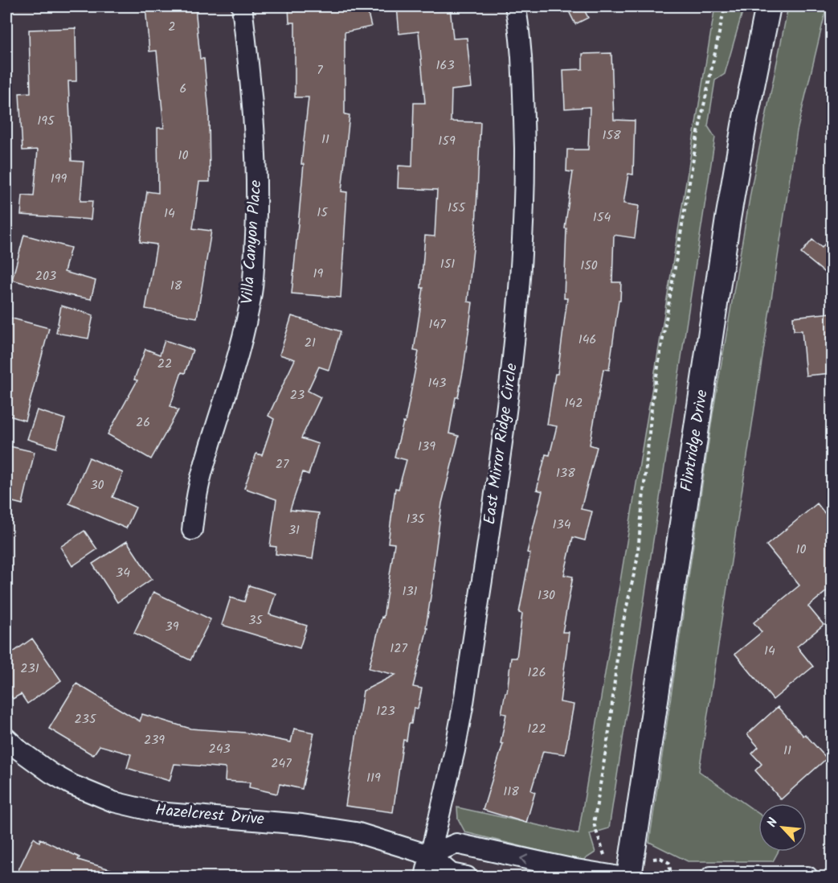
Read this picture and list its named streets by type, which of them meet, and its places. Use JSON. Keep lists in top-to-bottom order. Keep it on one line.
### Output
{"streets":{"street":["Villa Canyon Place","Flintridge Drive","East Mirror Ridge Circle","Hazelcrest Drive"]},"crossings":[["East Mirror Ridge Circle","Hazelcrest Drive"]],"house_numbers":["2","163","7","6","195","158","11","159","10","199","155","15","14","154","151","150","19","203","18","147","146","21","22","143","23","142","26","139","27","138","30","135","134","31","10","34","131","130","35","39","127","14","231","126","123","235","122","239","243","11","247","119","118"],"north":"top left"}
